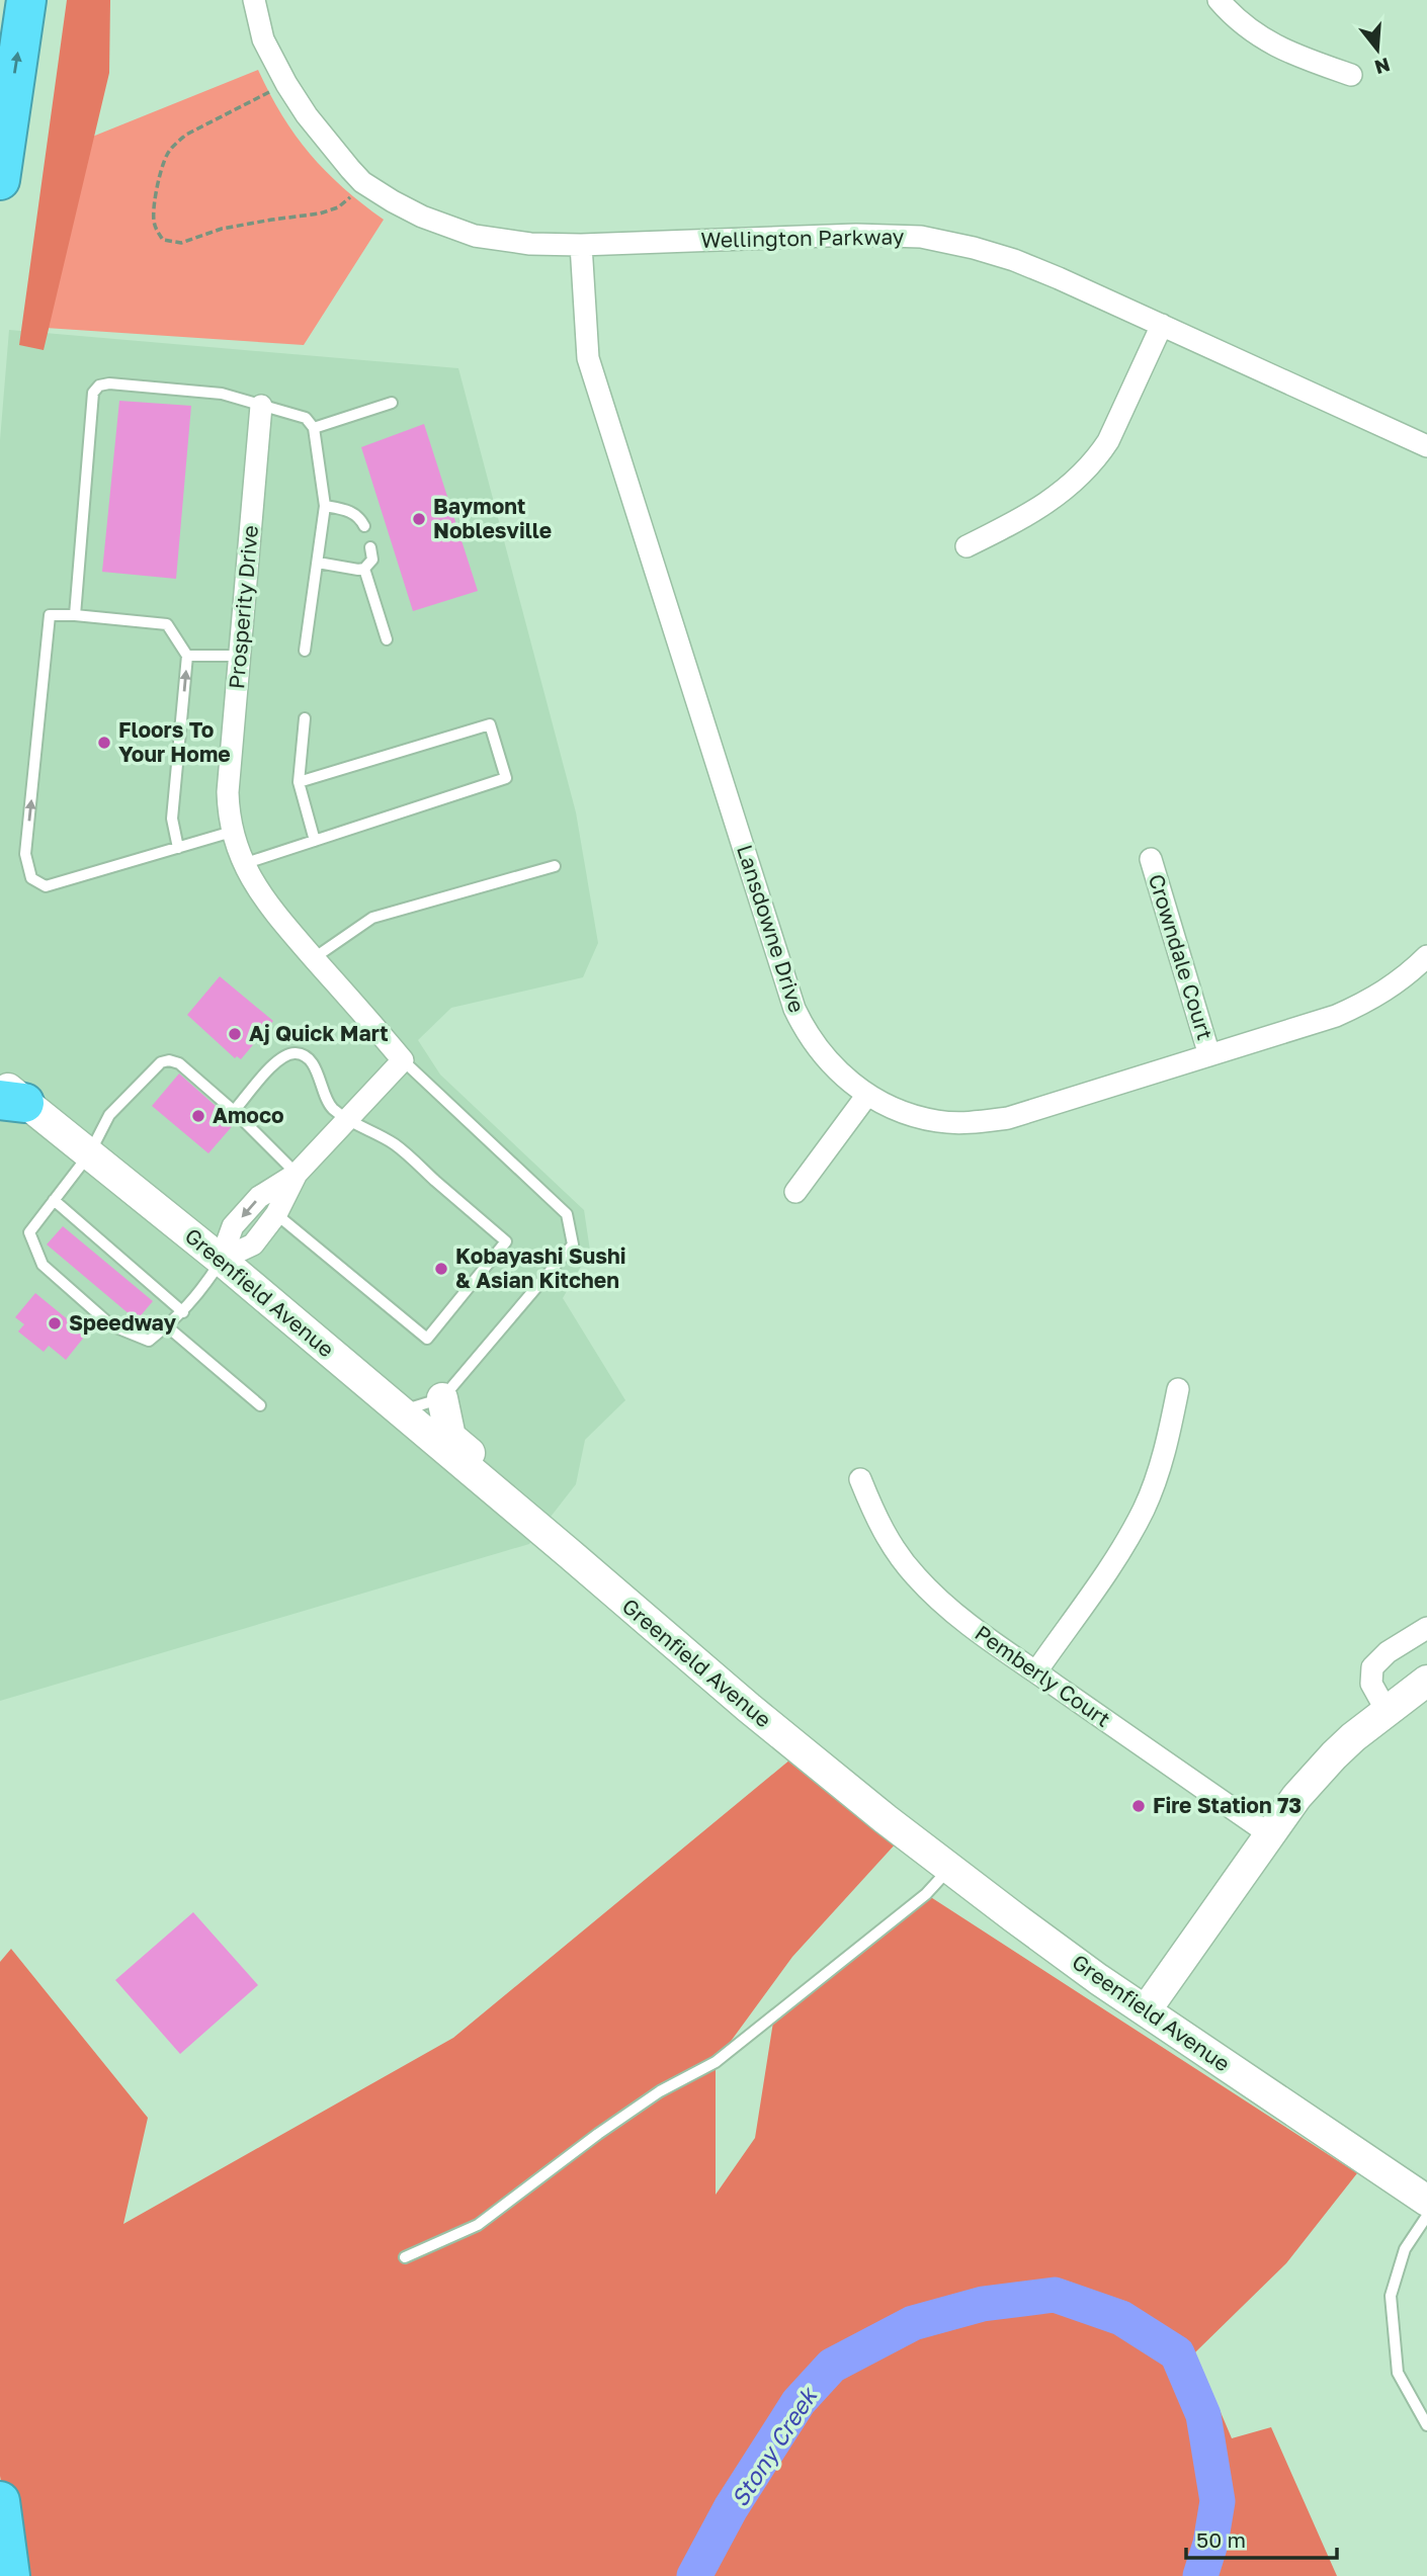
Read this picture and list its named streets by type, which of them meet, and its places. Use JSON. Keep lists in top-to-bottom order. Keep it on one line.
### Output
{"streets":{"main road":["Greenfield Avenue"],"street":["Wellington Parkway","Prosperity Drive","Lansdowne Drive","Crowndale Court","Pemberly Court"]},"crossings":[["Wellington Parkway","Lansdowne Drive"],["Lansdowne Drive","Crowndale Court"]],"water":["Stony Creek"],"places":["Baymont Noblesville","Floors To Your Home","Aj Quick Mart","Amoco","Kobayashi Sushi & Asian Kitchen","Speedway","Fire Station 73"],"scale_bar":"50 m","north":"bottom"}
